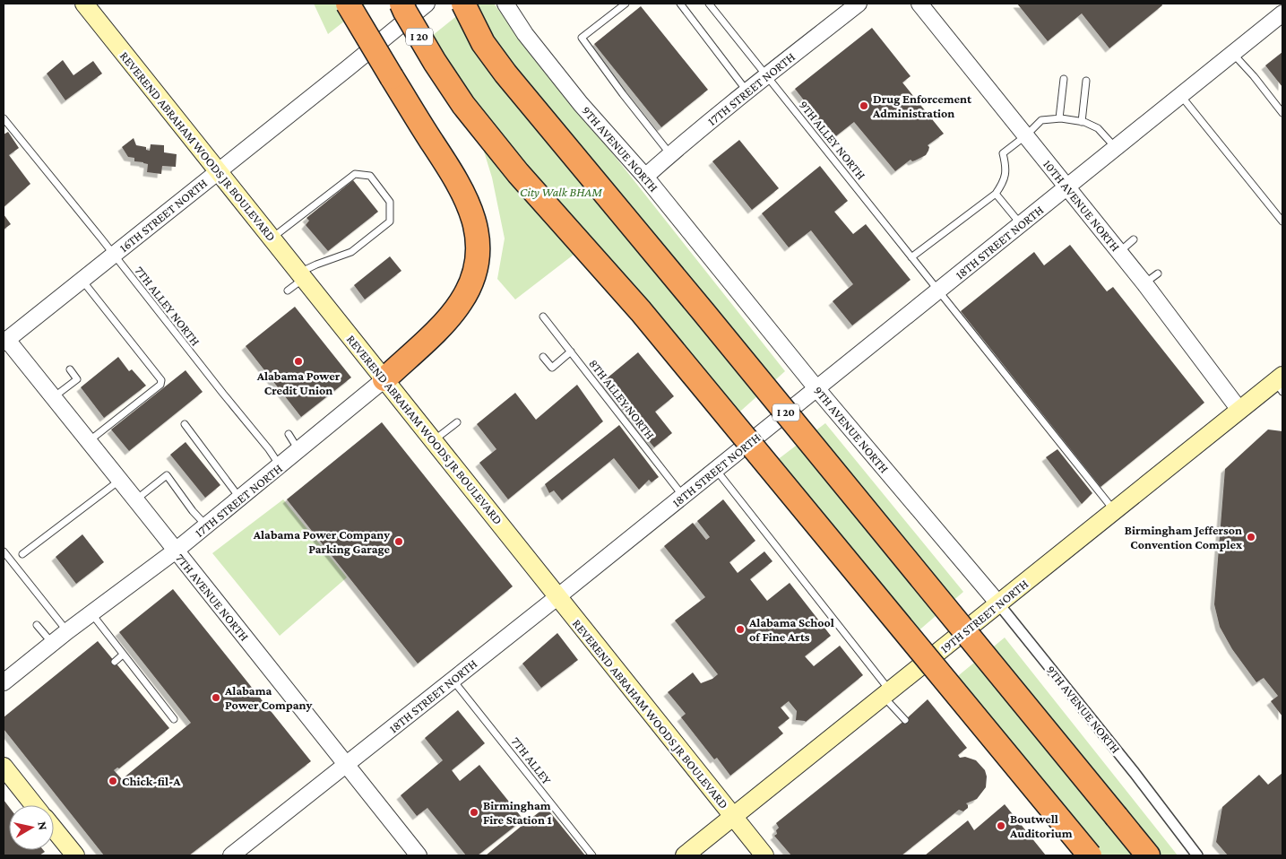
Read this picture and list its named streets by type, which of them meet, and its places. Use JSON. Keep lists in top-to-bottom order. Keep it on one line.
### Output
{"streets":{"highway":["I 20"],"main road":["REVEREND ABRAHAM WOODS JR BOULEVARD","19TH STREET NORTH"],"street":["17TH STREET NORTH","9TH AVENUE NORTH","10TH AVENUE NORTH","16TH STREET NORTH","18TH STREET NORTH","7TH AVENUE NORTH"],"lane":["9TH ALLEY NORTH","7TH ALLEY NORTH","8TH ALLEY NORTH","7TH ALLEY"]},"crossings":[["17TH STREET NORTH","9TH ALLEY NORTH"],["17TH STREET NORTH","REVEREND ABRAHAM WOODS JR BOULEVARD"],["17TH STREET NORTH","9TH AVENUE NORTH"],["17TH STREET NORTH","7TH ALLEY NORTH"],["17TH STREET NORTH","7TH AVENUE NORTH"],["9TH ALLEY NORTH","18TH STREET NORTH"],["9TH ALLEY NORTH","19TH STREET NORTH"],["REVEREND ABRAHAM WOODS JR BOULEVARD","16TH STREET NORTH"],["REVEREND ABRAHAM WOODS JR BOULEVARD","18TH STREET NORTH"],["REVEREND ABRAHAM WOODS JR BOULEVARD","19TH STREET NORTH"],["9TH AVENUE NORTH","18TH STREET NORTH"],["9TH AVENUE NORTH","19TH STREET NORTH"],["10TH AVENUE NORTH","18TH STREET NORTH"],["10TH AVENUE NORTH","19TH STREET NORTH"],["16TH STREET NORTH","7TH ALLEY NORTH"],["16TH STREET NORTH","7TH AVENUE NORTH"],["18TH STREET NORTH","8TH ALLEY NORTH"],["18TH STREET NORTH","7TH AVENUE NORTH"],["18TH STREET NORTH","7TH ALLEY"]],"parks":["City Walk BHAM"],"places":["Drug Enforcement Administration","Alabama Power Credit Union","Birmingham Jefferson Convention Complex","Alabama Power Company Parking Garage","Alabama School of Fine Arts","Alabama Power Company","Chick-fil-A","Birmingham Fire Station 1","Boutwell Auditorium"],"north":"right"}
